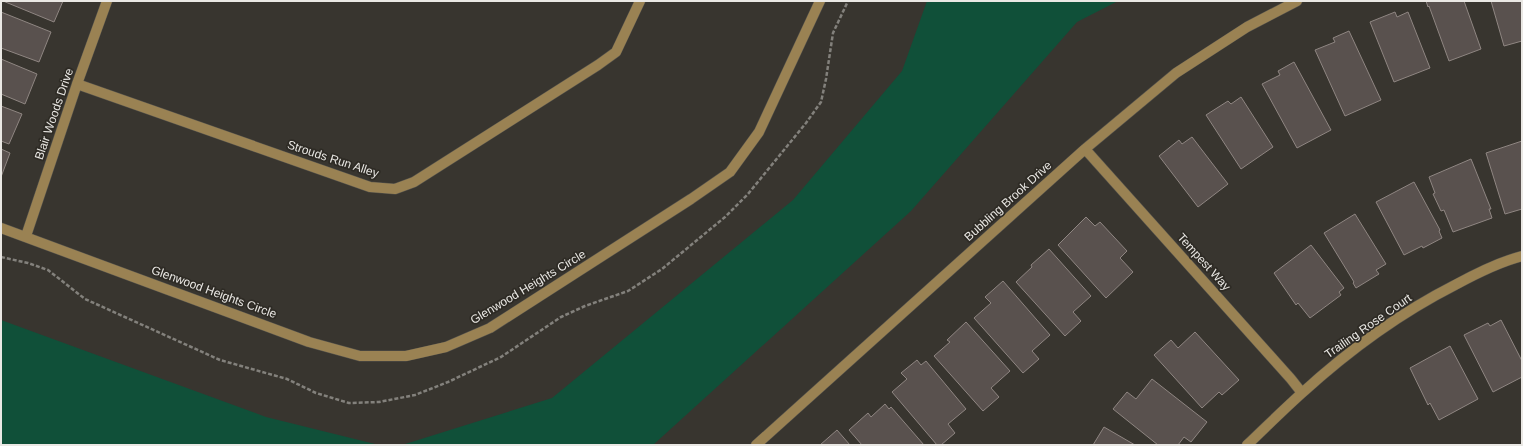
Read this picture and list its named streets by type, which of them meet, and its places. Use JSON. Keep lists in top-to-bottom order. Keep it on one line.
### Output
{"streets":{"street":["Blair Woods Drive","Strouds Run Alley","Bubbling Brook Drive","Tempest Way","Glenwood Heights Circle","Trailing Rose Court"]},"crossings":[["Blair Woods Drive","Strouds Run Alley"],["Blair Woods Drive","Glenwood Heights Circle"],["Bubbling Brook Drive","Tempest Way"],["Tempest Way","Trailing Rose Court"]]}
